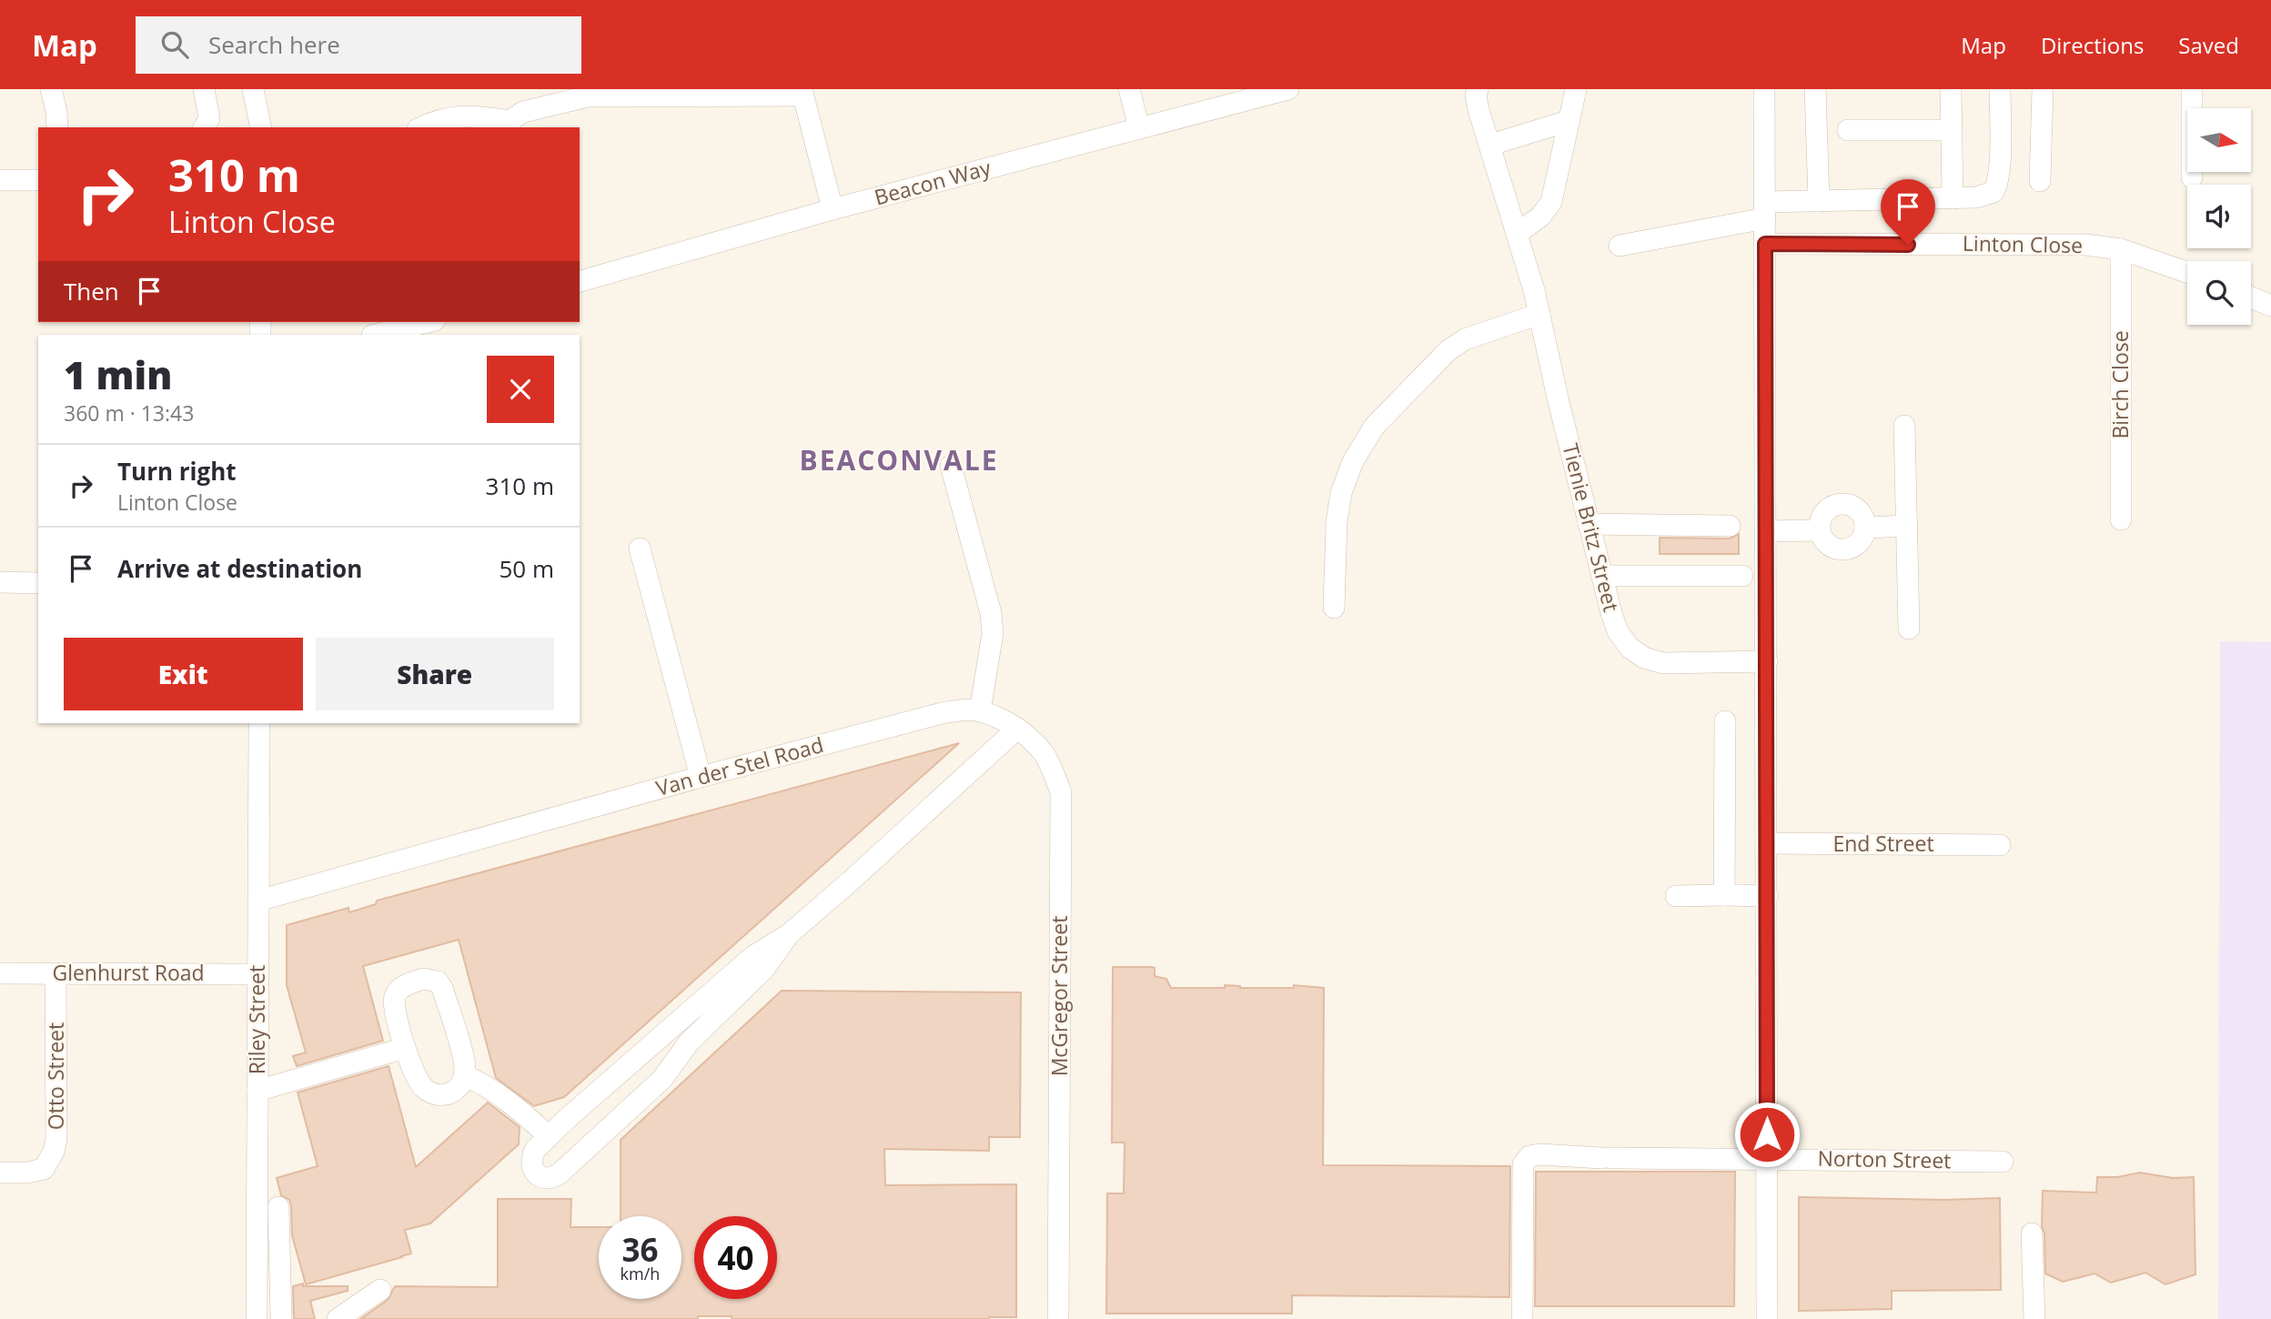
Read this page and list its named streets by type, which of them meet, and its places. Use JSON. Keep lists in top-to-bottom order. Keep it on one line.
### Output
{"streets":{"street":["Beacon Way","Linton Close","Birch Close","Tienie Britz Street","Van der Stel Road","End Street","Glenhurst Road","McGregor Street","Riley Street","Otto Street","Norton Street"]},"crossings":[["Linton Close","Birch Close"],["Van der Stel Road","McGregor Street"],["Van der Stel Road","Riley Street"],["Glenhurst Road","Riley Street"],["Glenhurst Road","Otto Street"]],"districts":["BEACONVALE"],"north":"right","page":{"header":"Map","search":"Search here","nav":["Map","Directions","Saved"],"turn":["310 m","Linton Close"],"then":"Then","heading":["1 min","360 m · 13:43"],"list":[{"name":"Turn right","note":"Linton Close","value":"310 m"},{"name":"Arrive at destination","value":"50 m"}],"buttons":["Exit","Share"],"speed":"36 km/h","limit":"40"}}
